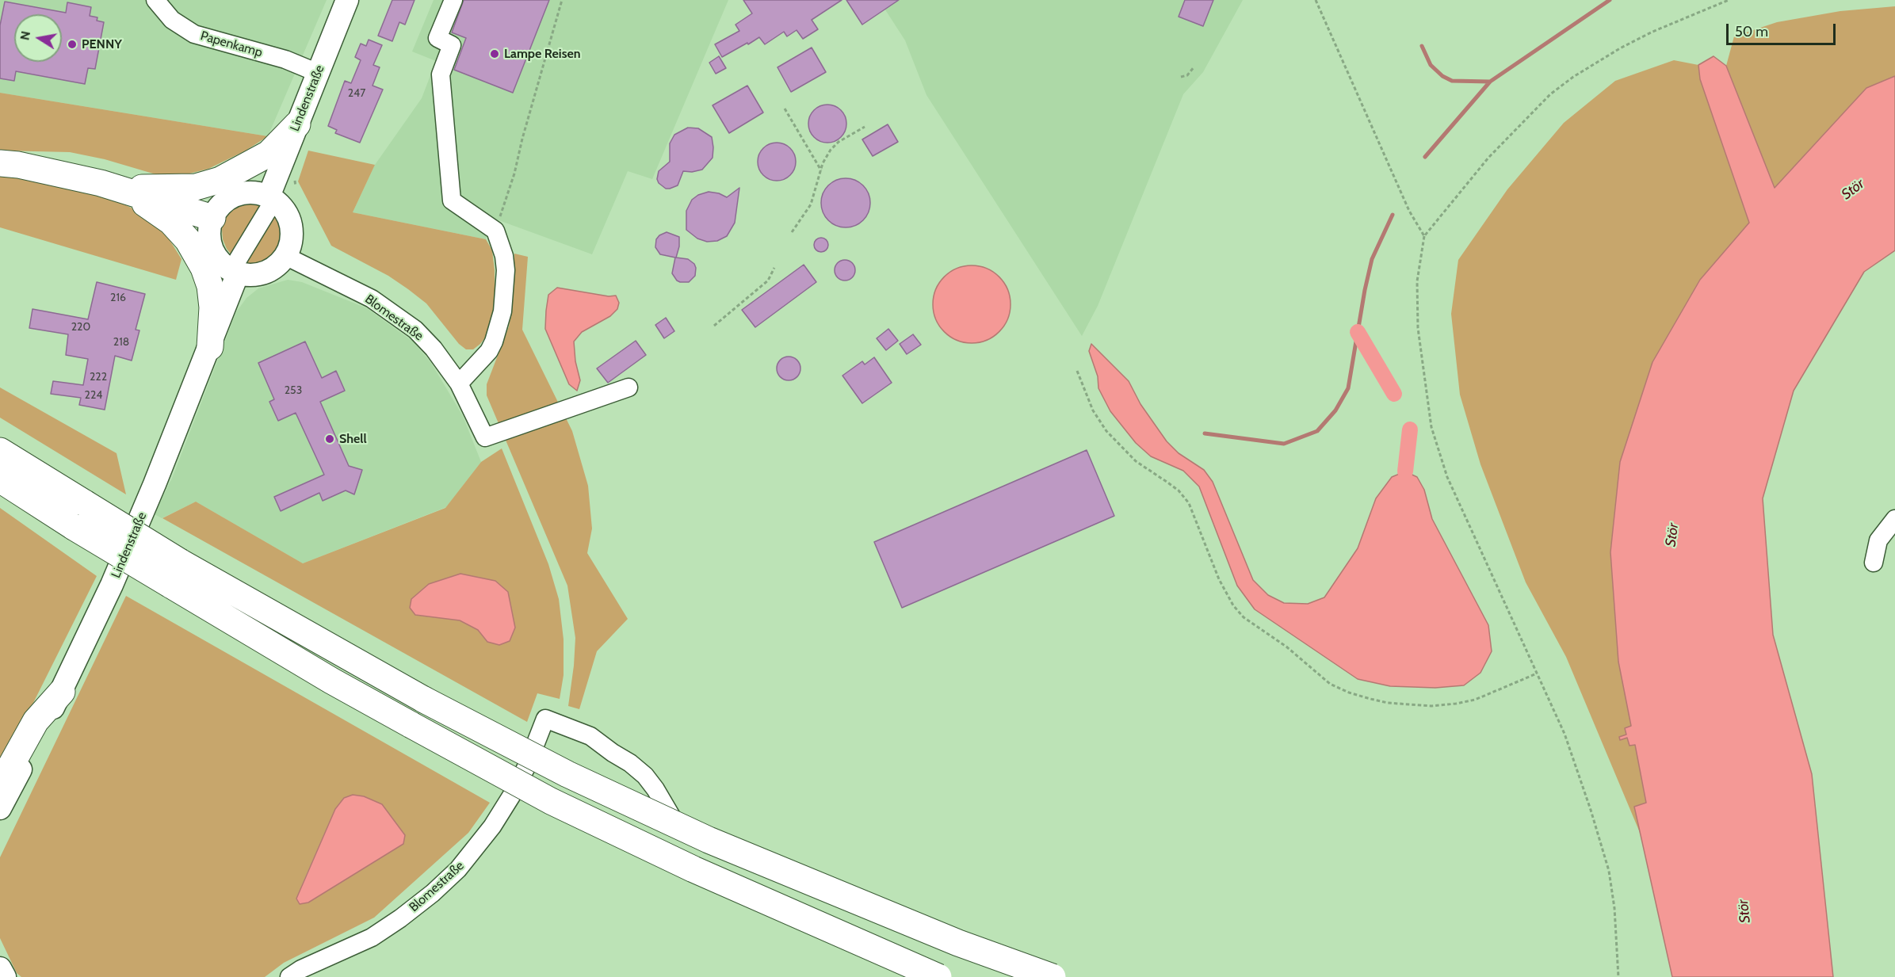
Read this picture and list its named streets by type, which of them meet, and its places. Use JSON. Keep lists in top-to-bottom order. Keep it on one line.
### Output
{"streets":{"main road":["Lindenstraße"],"street":["Papenkamp","Blomestraße"]},"crossings":[["Papenkamp","Lindenstraße"]],"water":["Stör"],"places":["PENNY","Lampe Reisen","Shell"],"house_numbers":["247","216","220","218","222","253","224"],"scale_bar":"50 m","north":"left"}
